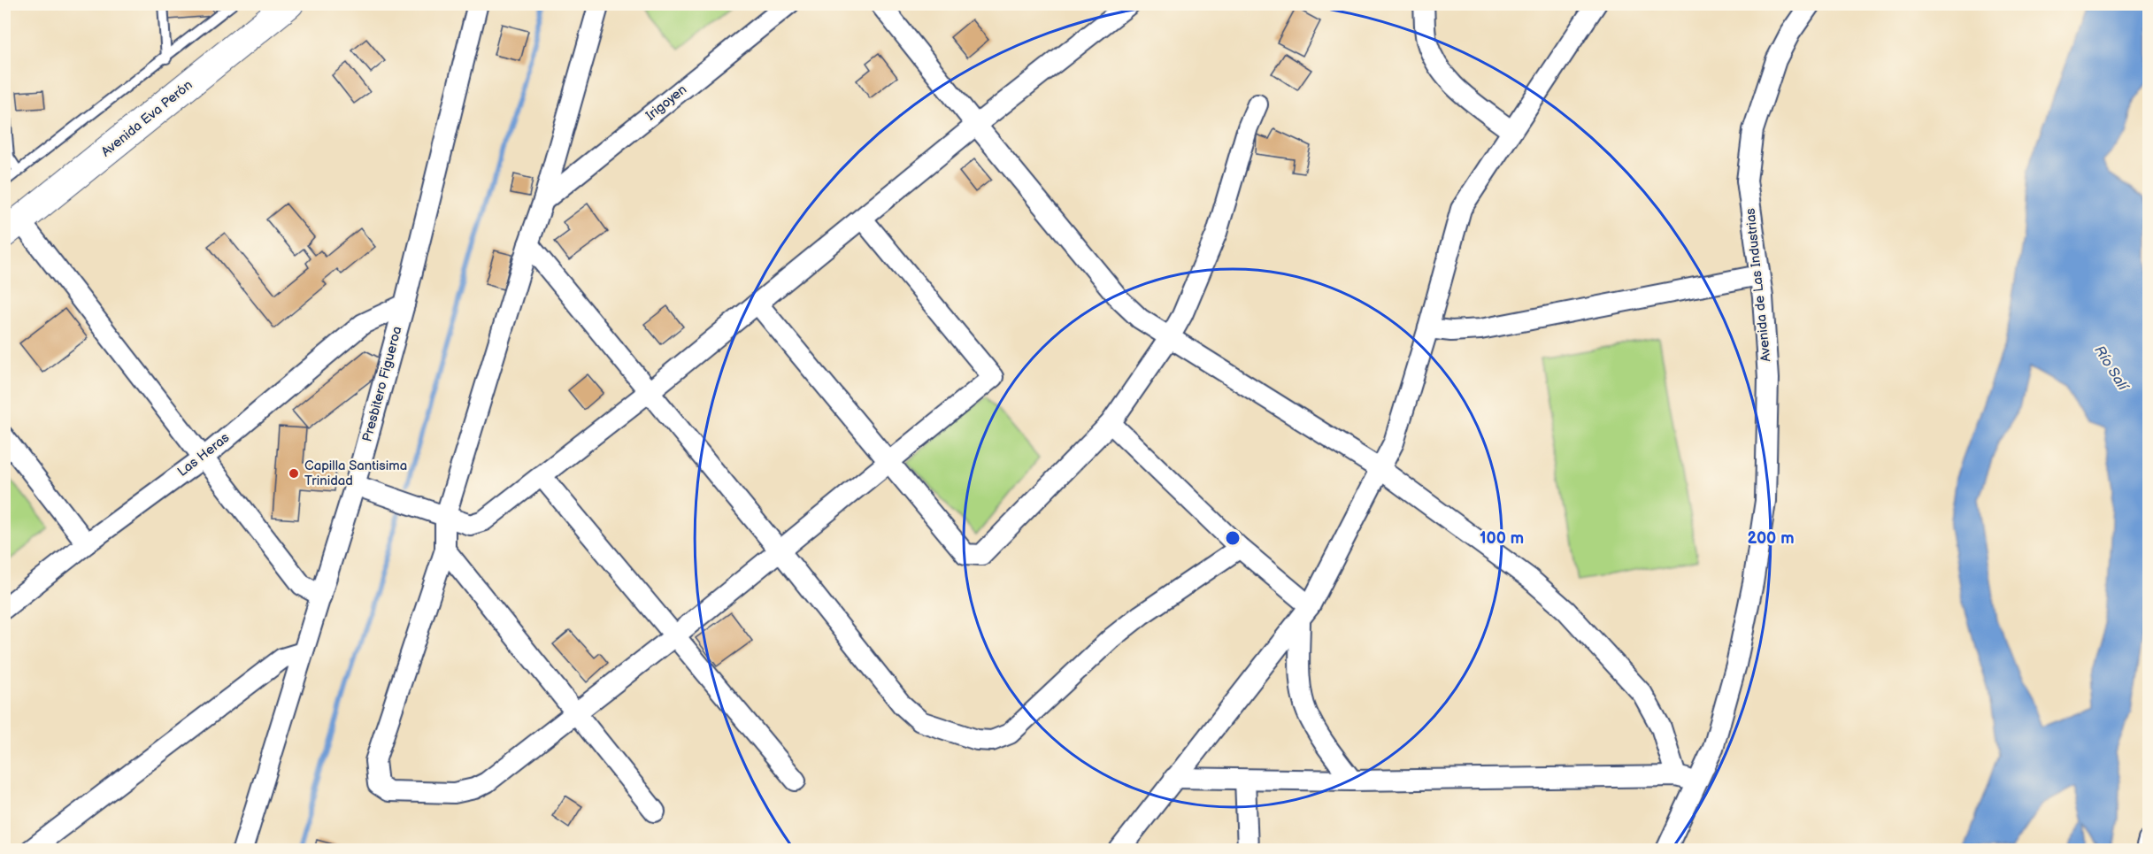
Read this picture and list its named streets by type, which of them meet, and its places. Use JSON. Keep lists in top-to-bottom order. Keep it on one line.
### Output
{"streets":{"main road":["Avenida Eva Perón"],"street":["Irigoyen","Avenida de Las Industrias","Presbitero Figueroa","Las Heras"]},"crossings":[["Presbitero Figueroa","Las Heras"]],"water":["Río Salí"],"places":["Capilla Santisima Trinidad"],"rings":["100 m","200 m"]}
